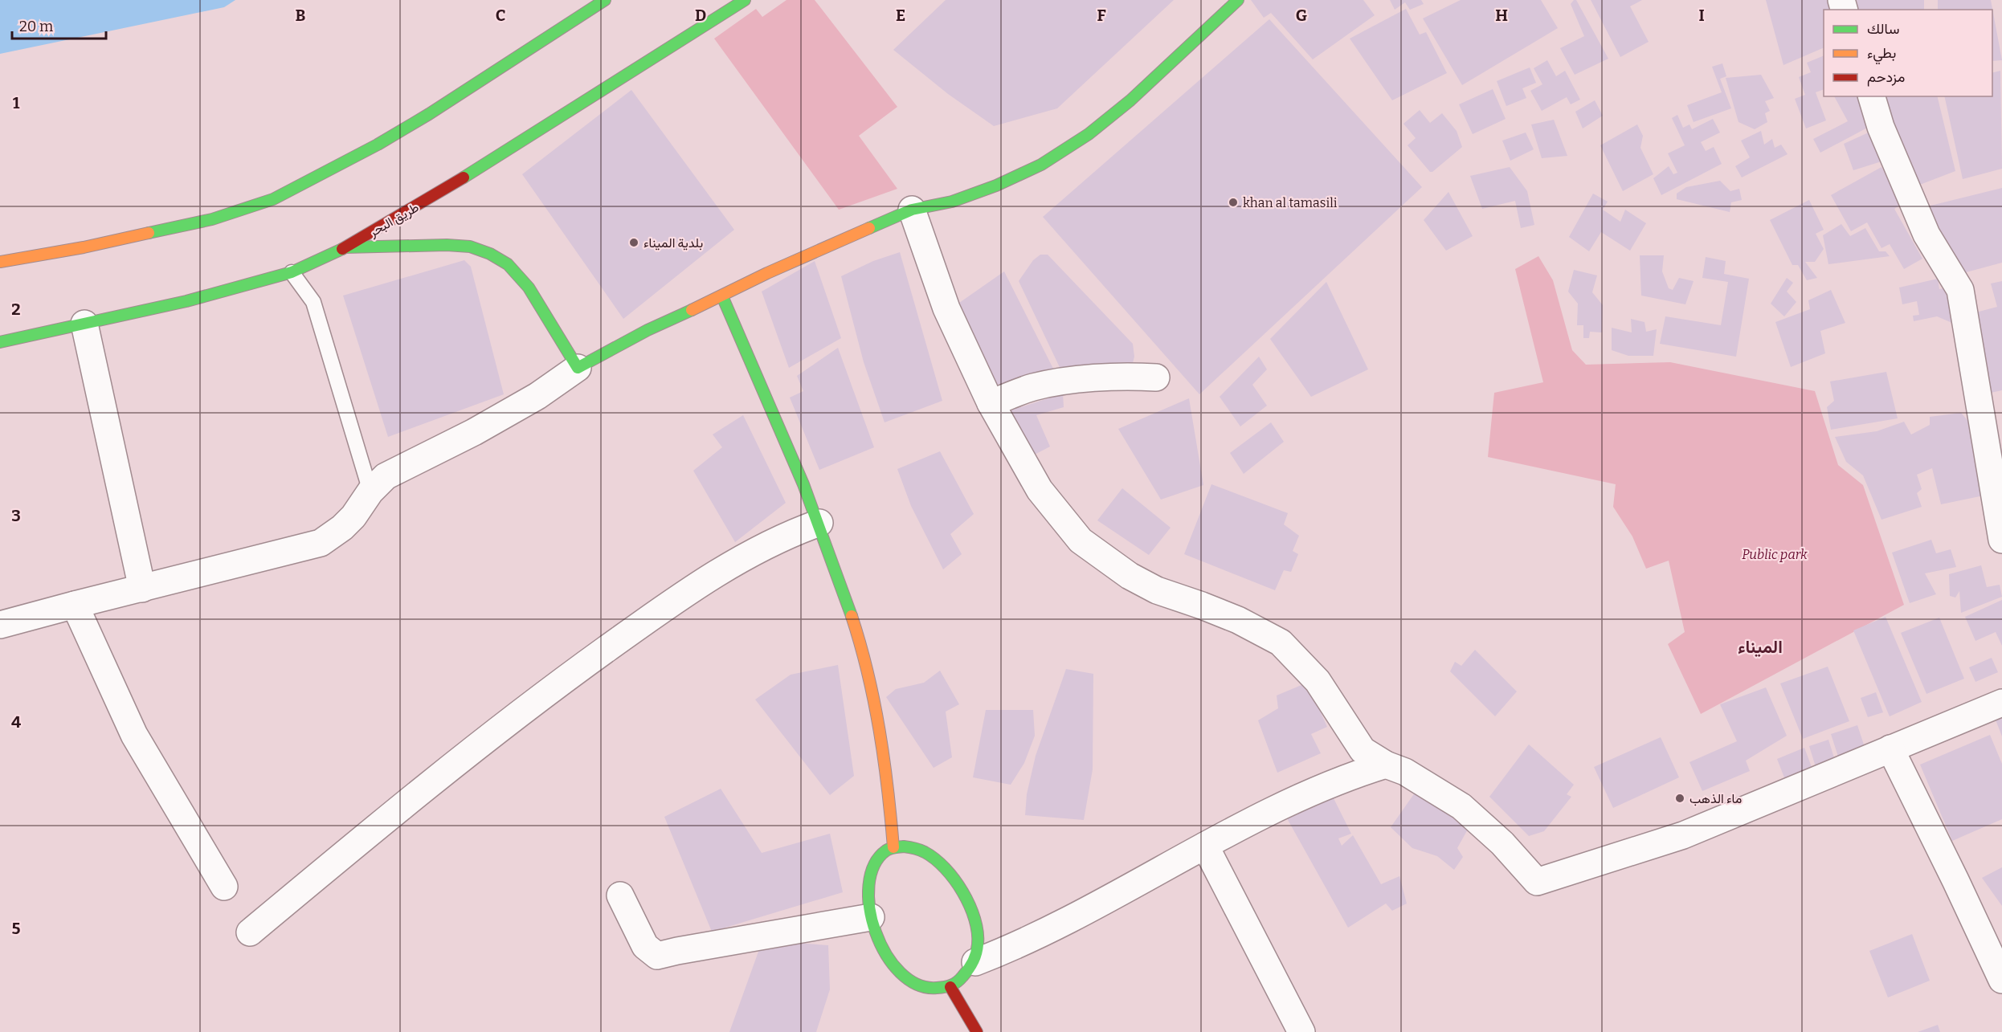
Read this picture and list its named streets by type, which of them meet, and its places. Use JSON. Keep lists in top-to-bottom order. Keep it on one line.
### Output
{"streets":{"main road":["طريق البحر"]},"districts":["الميناء"],"parks":["Public park"],"places":["khan al tamasili","بلدية الميناء","ماء الذهب"],"legend":["سالك","بطيء","مزدحم"],"scale_bar":"20 m","grid":{"columns":["B","C","D","E","F","G","H","I"],"rows":["1","2","3","4","5"]}}
